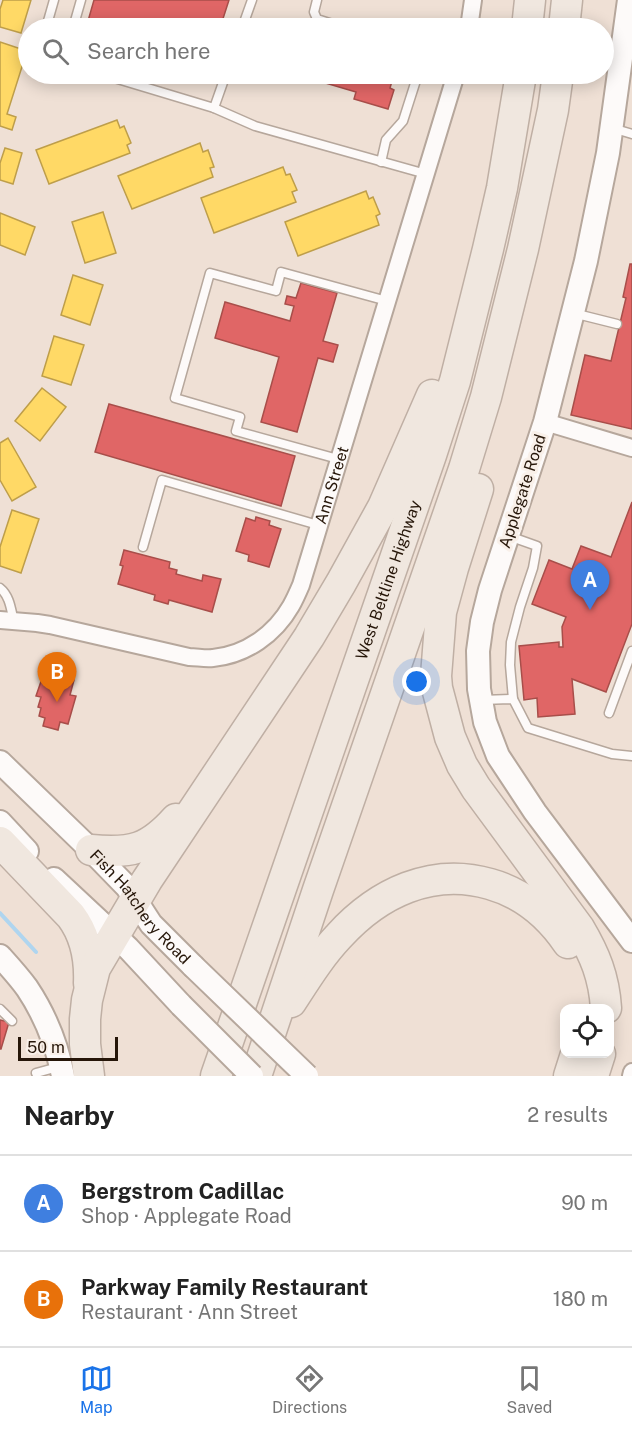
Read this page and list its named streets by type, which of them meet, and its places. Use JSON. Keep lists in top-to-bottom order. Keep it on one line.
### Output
{"streets":{"highway":["West Beltline Highway"],"street":["Ann Street","Applegate Road","Fish Hatchery Road"]},"scale_bar":"50 m","page":{"search":"Search here","pins":["A","B"],"scale":"50 m","heading":["Nearby","2 results"],"list":[{"mark":"A","name":"Bergstrom Cadillac","note":"Shop · Applegate Road","value":"90 m"},{"mark":"B","name":"Parkway Family Restaurant","note":"Restaurant · Ann Street","value":"180 m"}],"nav":["Map","Directions","Saved"]}}
